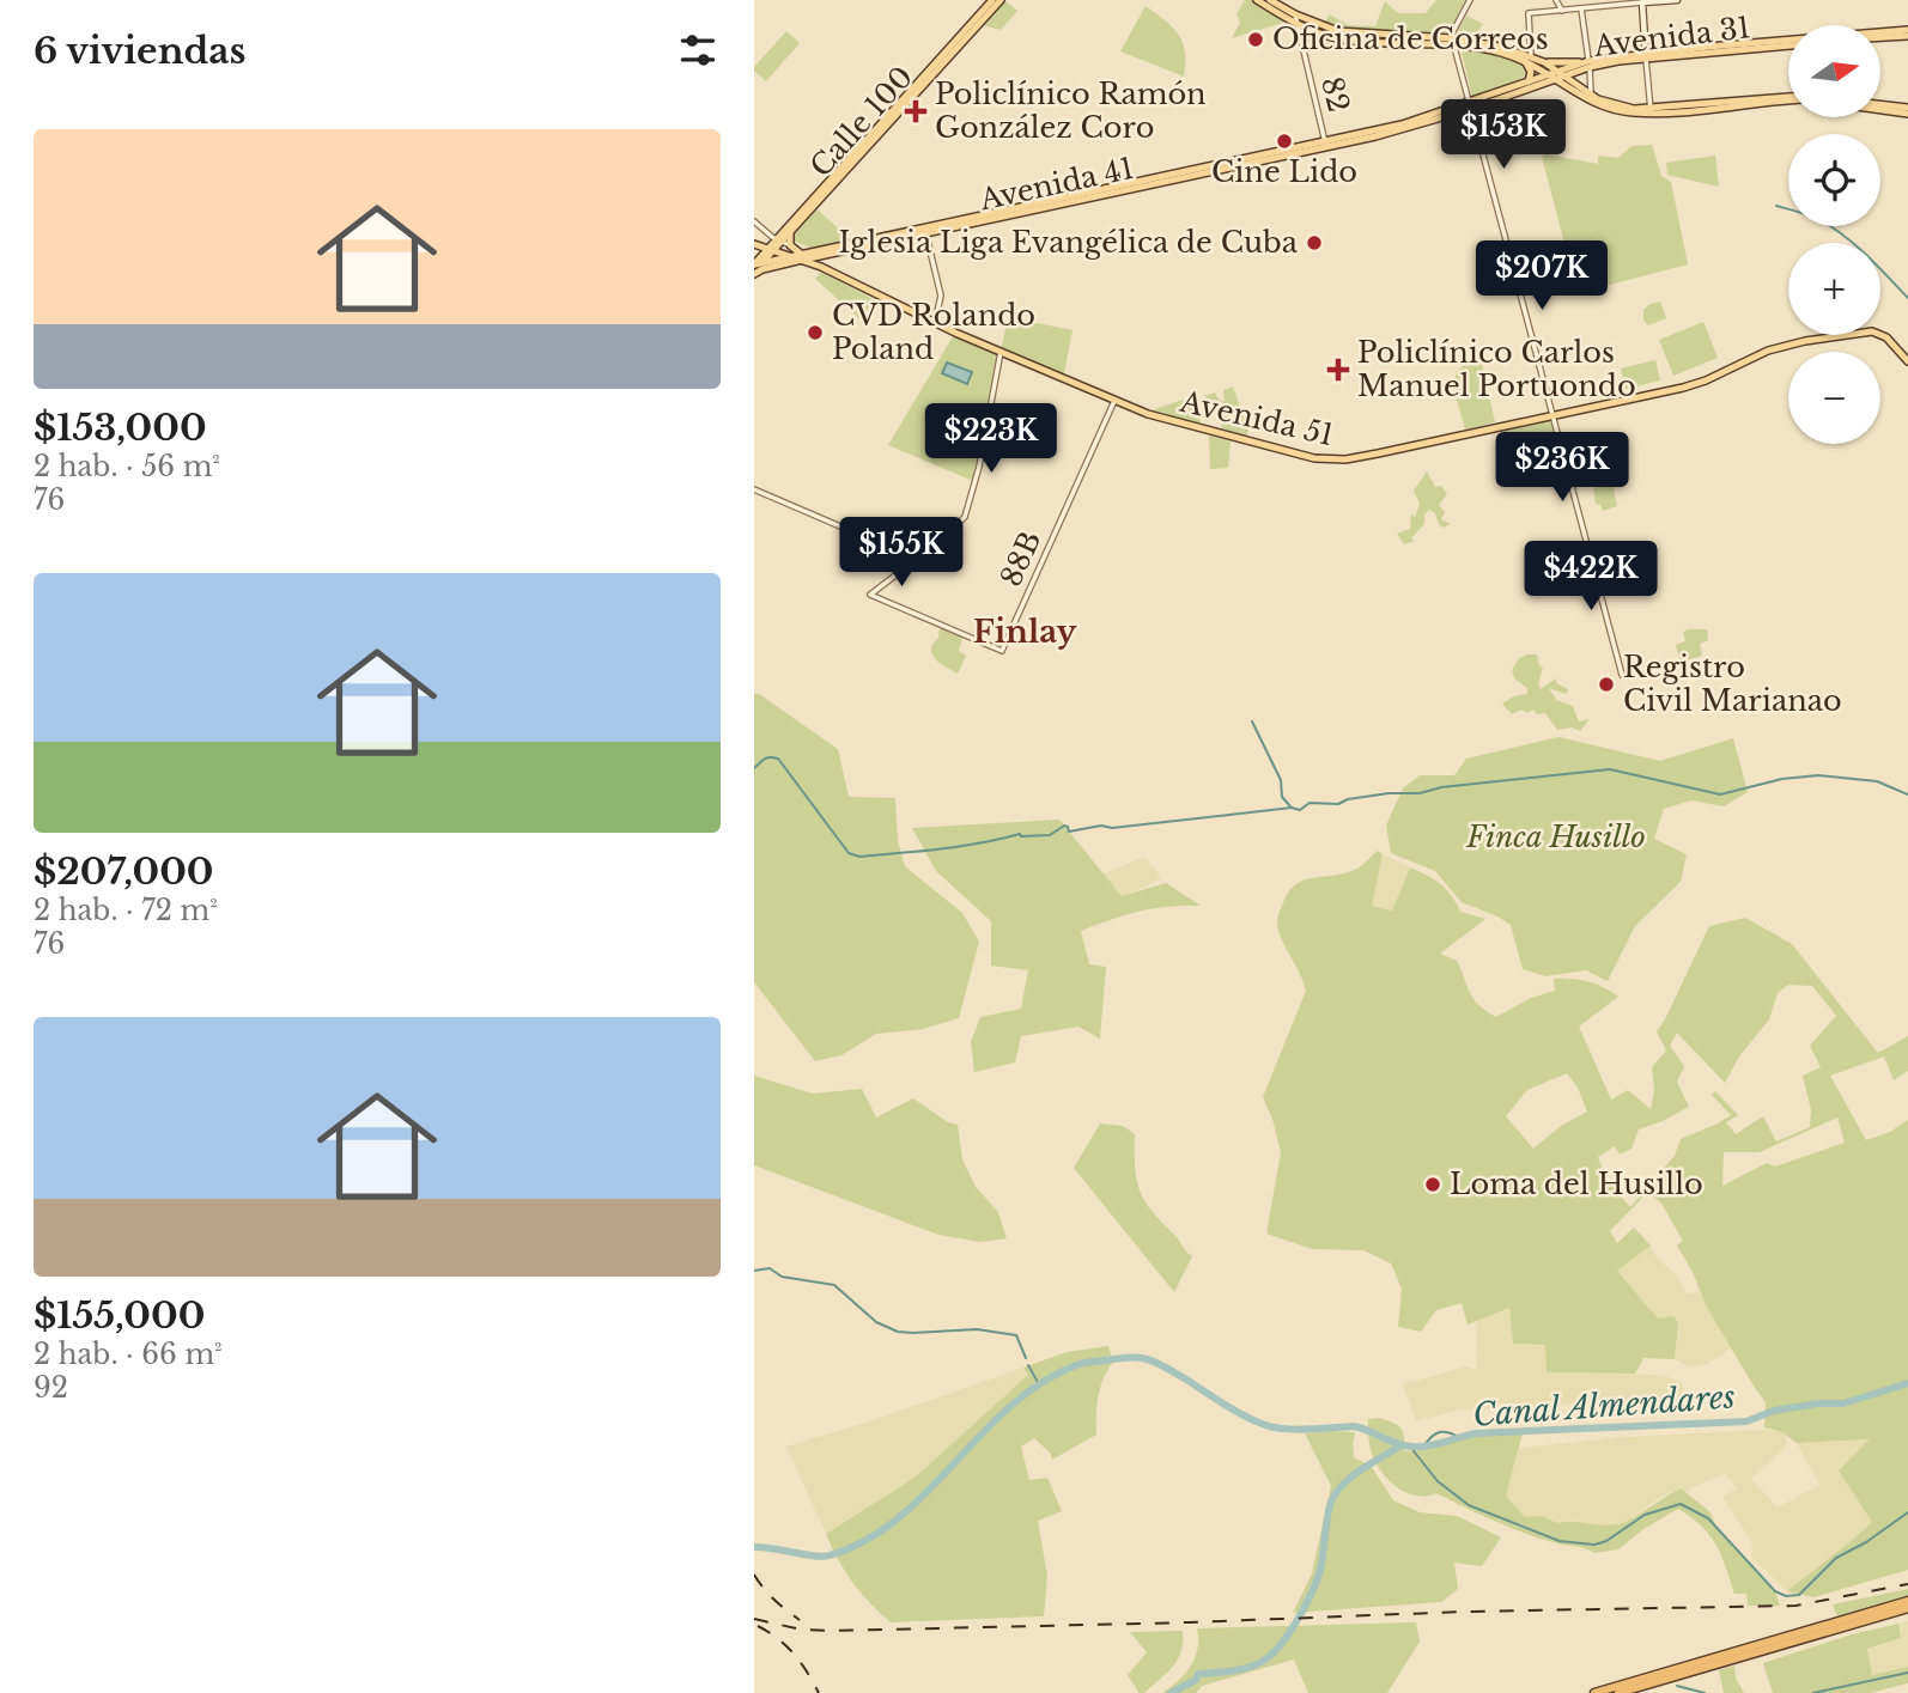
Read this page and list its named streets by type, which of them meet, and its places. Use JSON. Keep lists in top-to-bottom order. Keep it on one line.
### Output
{"streets":{"main road":["Avenida 31","Calle 100","Avenida 41","Avenida 51"],"street":["82","88B"]},"crossings":[["Avenida 31","82"],["Avenida 31","Avenida 41"],["82","Avenida 41"],["Calle 100","Avenida 41"],["Calle 100","Avenida 51"],["Avenida 41","Avenida 51"],["Avenida 51","88B"]],"districts":["Finlay"],"water":["Canal Almendares"],"parks":["Finca Husillo"],"places":{"other":["Oficina de Correos","Cine Lido","Iglesia Liga Evangélica de Cuba","CVD Rolando Poland","Registro Civil Marianao","Loma del Husillo"],"health":["Policlínico Ramón González Coro","Policlínico Carlos Manuel Portuondo"]},"north":"right","page":{"heading":"6 viviendas","map_buttons":["+","−"],"price":["$153K","$207K","$223K","$236K","$155K","$422K"],"list":[{"name":"$153,000","note":"2 hab. · 56 m² · 76"},{"name":"$207,000","note":"2 hab. · 72 m² · 76"},{"name":"$155,000","note":"2 hab. · 66 m² · 92"}]}}
